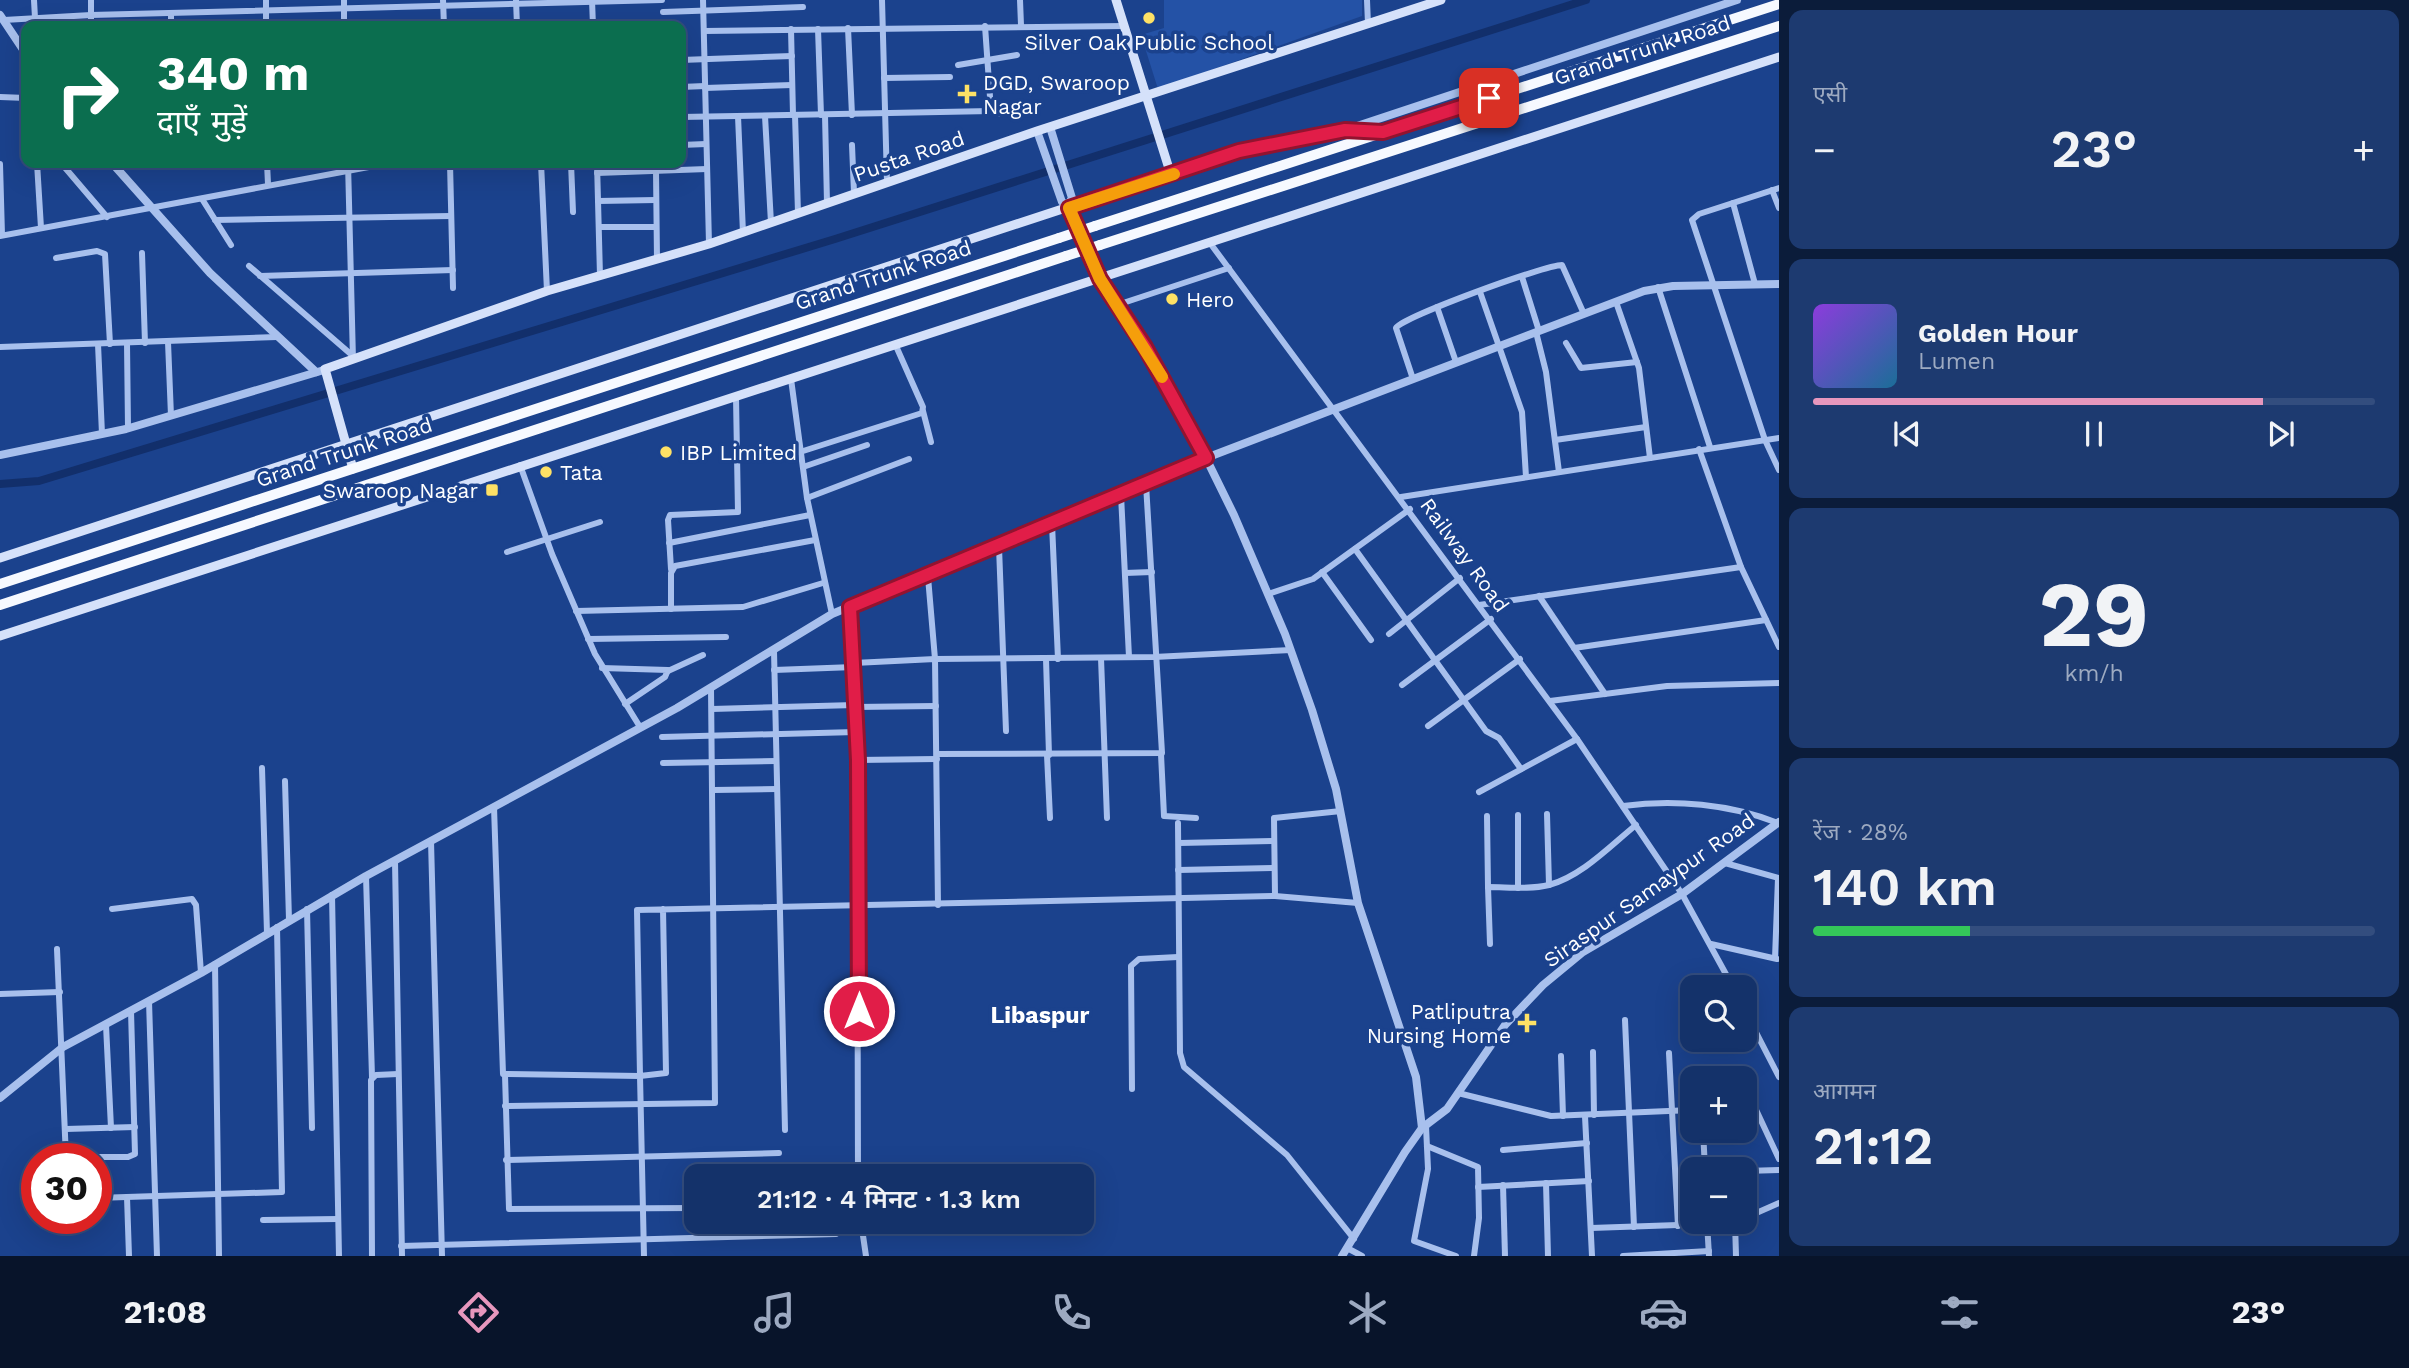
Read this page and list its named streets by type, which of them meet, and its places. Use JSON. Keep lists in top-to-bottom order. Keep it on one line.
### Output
{"streets":{"highway":["Grand Trunk Road"],"main road":["Pusta Road"],"street":["Railway Road","Siraspur Samaypur Road"]},"crossings":[["Railway Road","Siraspur Samaypur Road"]],"districts":["Libaspur"],"places":{"other":["Silver Oak Public School","Hero","IBP Limited","Tata"],"health":["DGD, Swaroop Nagar","Patliputra Nursing Home"],"transit":["Swaroop Nagar"]},"page":{"tile":["एसी",["29","km/h"],["रेंज · 28%","140 km"],["आगमन","21:12"]],"turn":["340 m","दाएँ मुड़ें"],"heat":["−","23°","+"],"song":["Golden Hour","Lumen"],"map_buttons":["+","−"],"limit":"30","trip":"21:12 · 4 मिनट · 1.3 km","tabs":["21:08","23°"]}}
